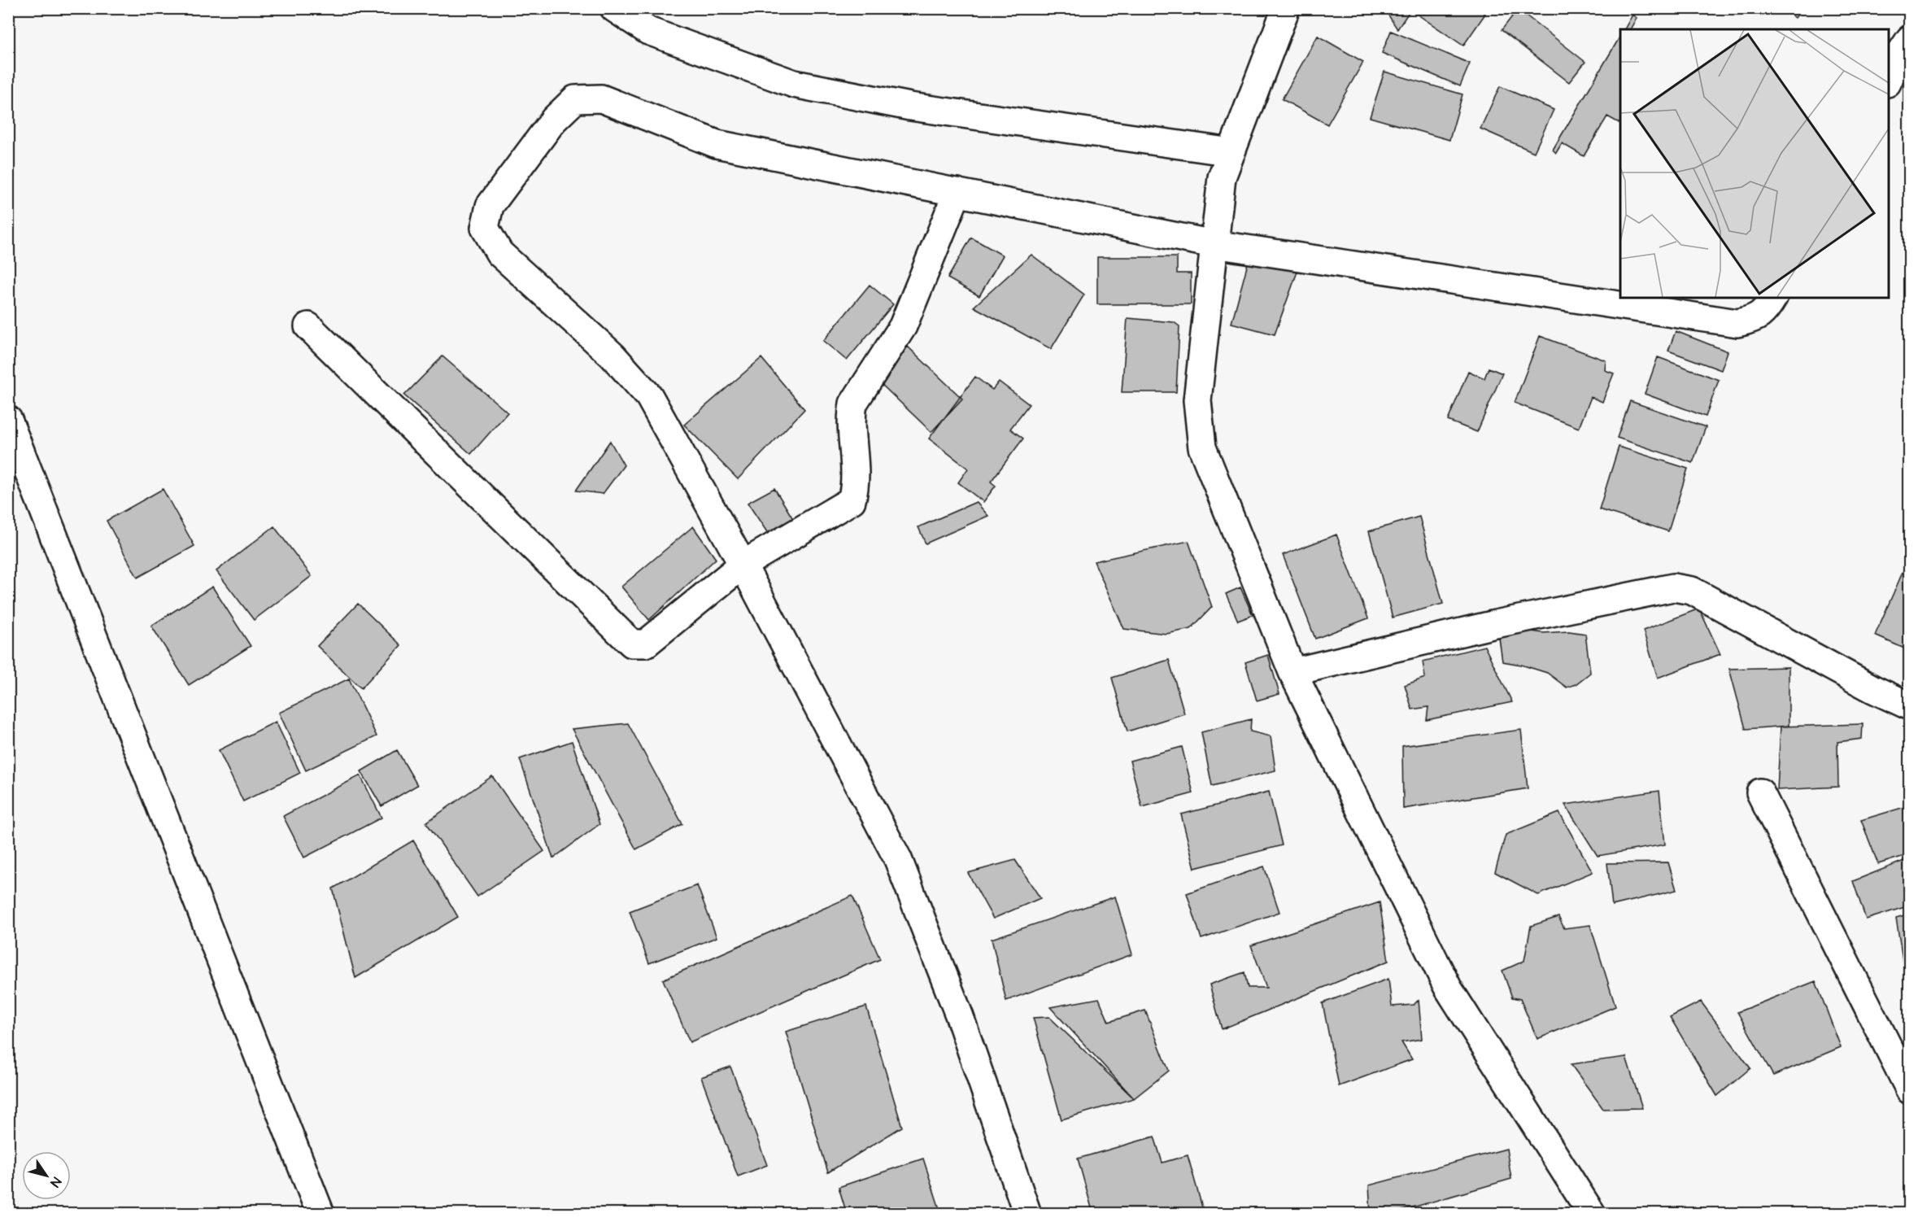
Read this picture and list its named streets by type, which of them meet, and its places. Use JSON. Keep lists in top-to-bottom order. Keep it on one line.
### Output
{"north":"bottom right"}
